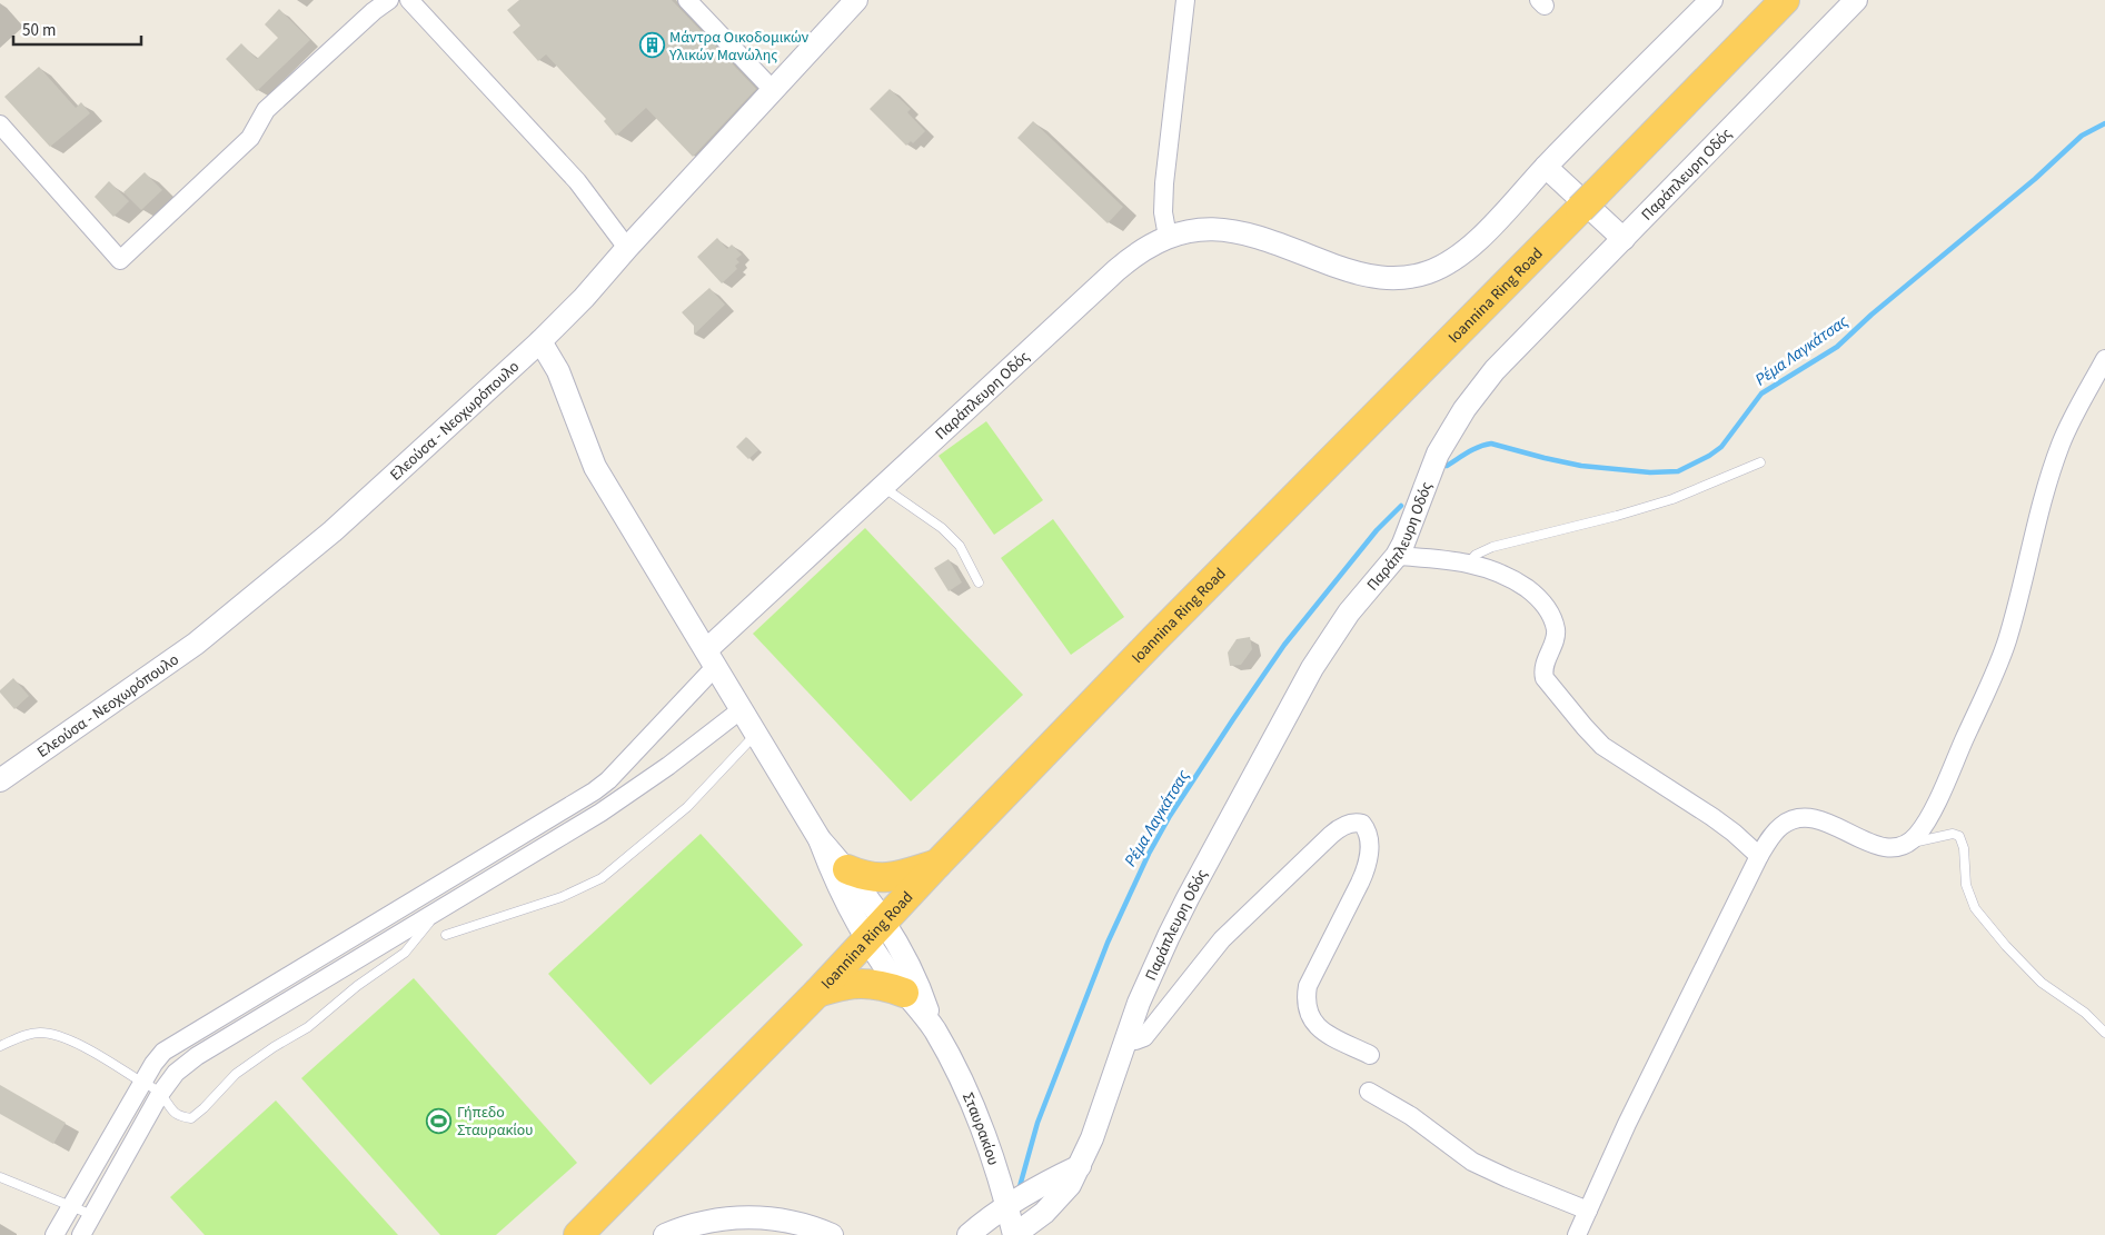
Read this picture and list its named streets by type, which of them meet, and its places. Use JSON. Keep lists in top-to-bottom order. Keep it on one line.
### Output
{"streets":{"highway":["Ioannina Ring Road"],"street":["Παράπλευρη Οδός","Ελεούσα - Νεοχωρόπουλο","Σταυρακίου"]},"crossings":[["Παράπλευρη Οδός","Σταυρακίου"]],"water":["Ρέμα Λαγκάτσας"],"places":{"building":["Μάντρα Οικοδομικών Υλικών Μανώλης"],"sports":["Γήπεδο Σταυρακίου"]},"scale_bar":"50 m"}
